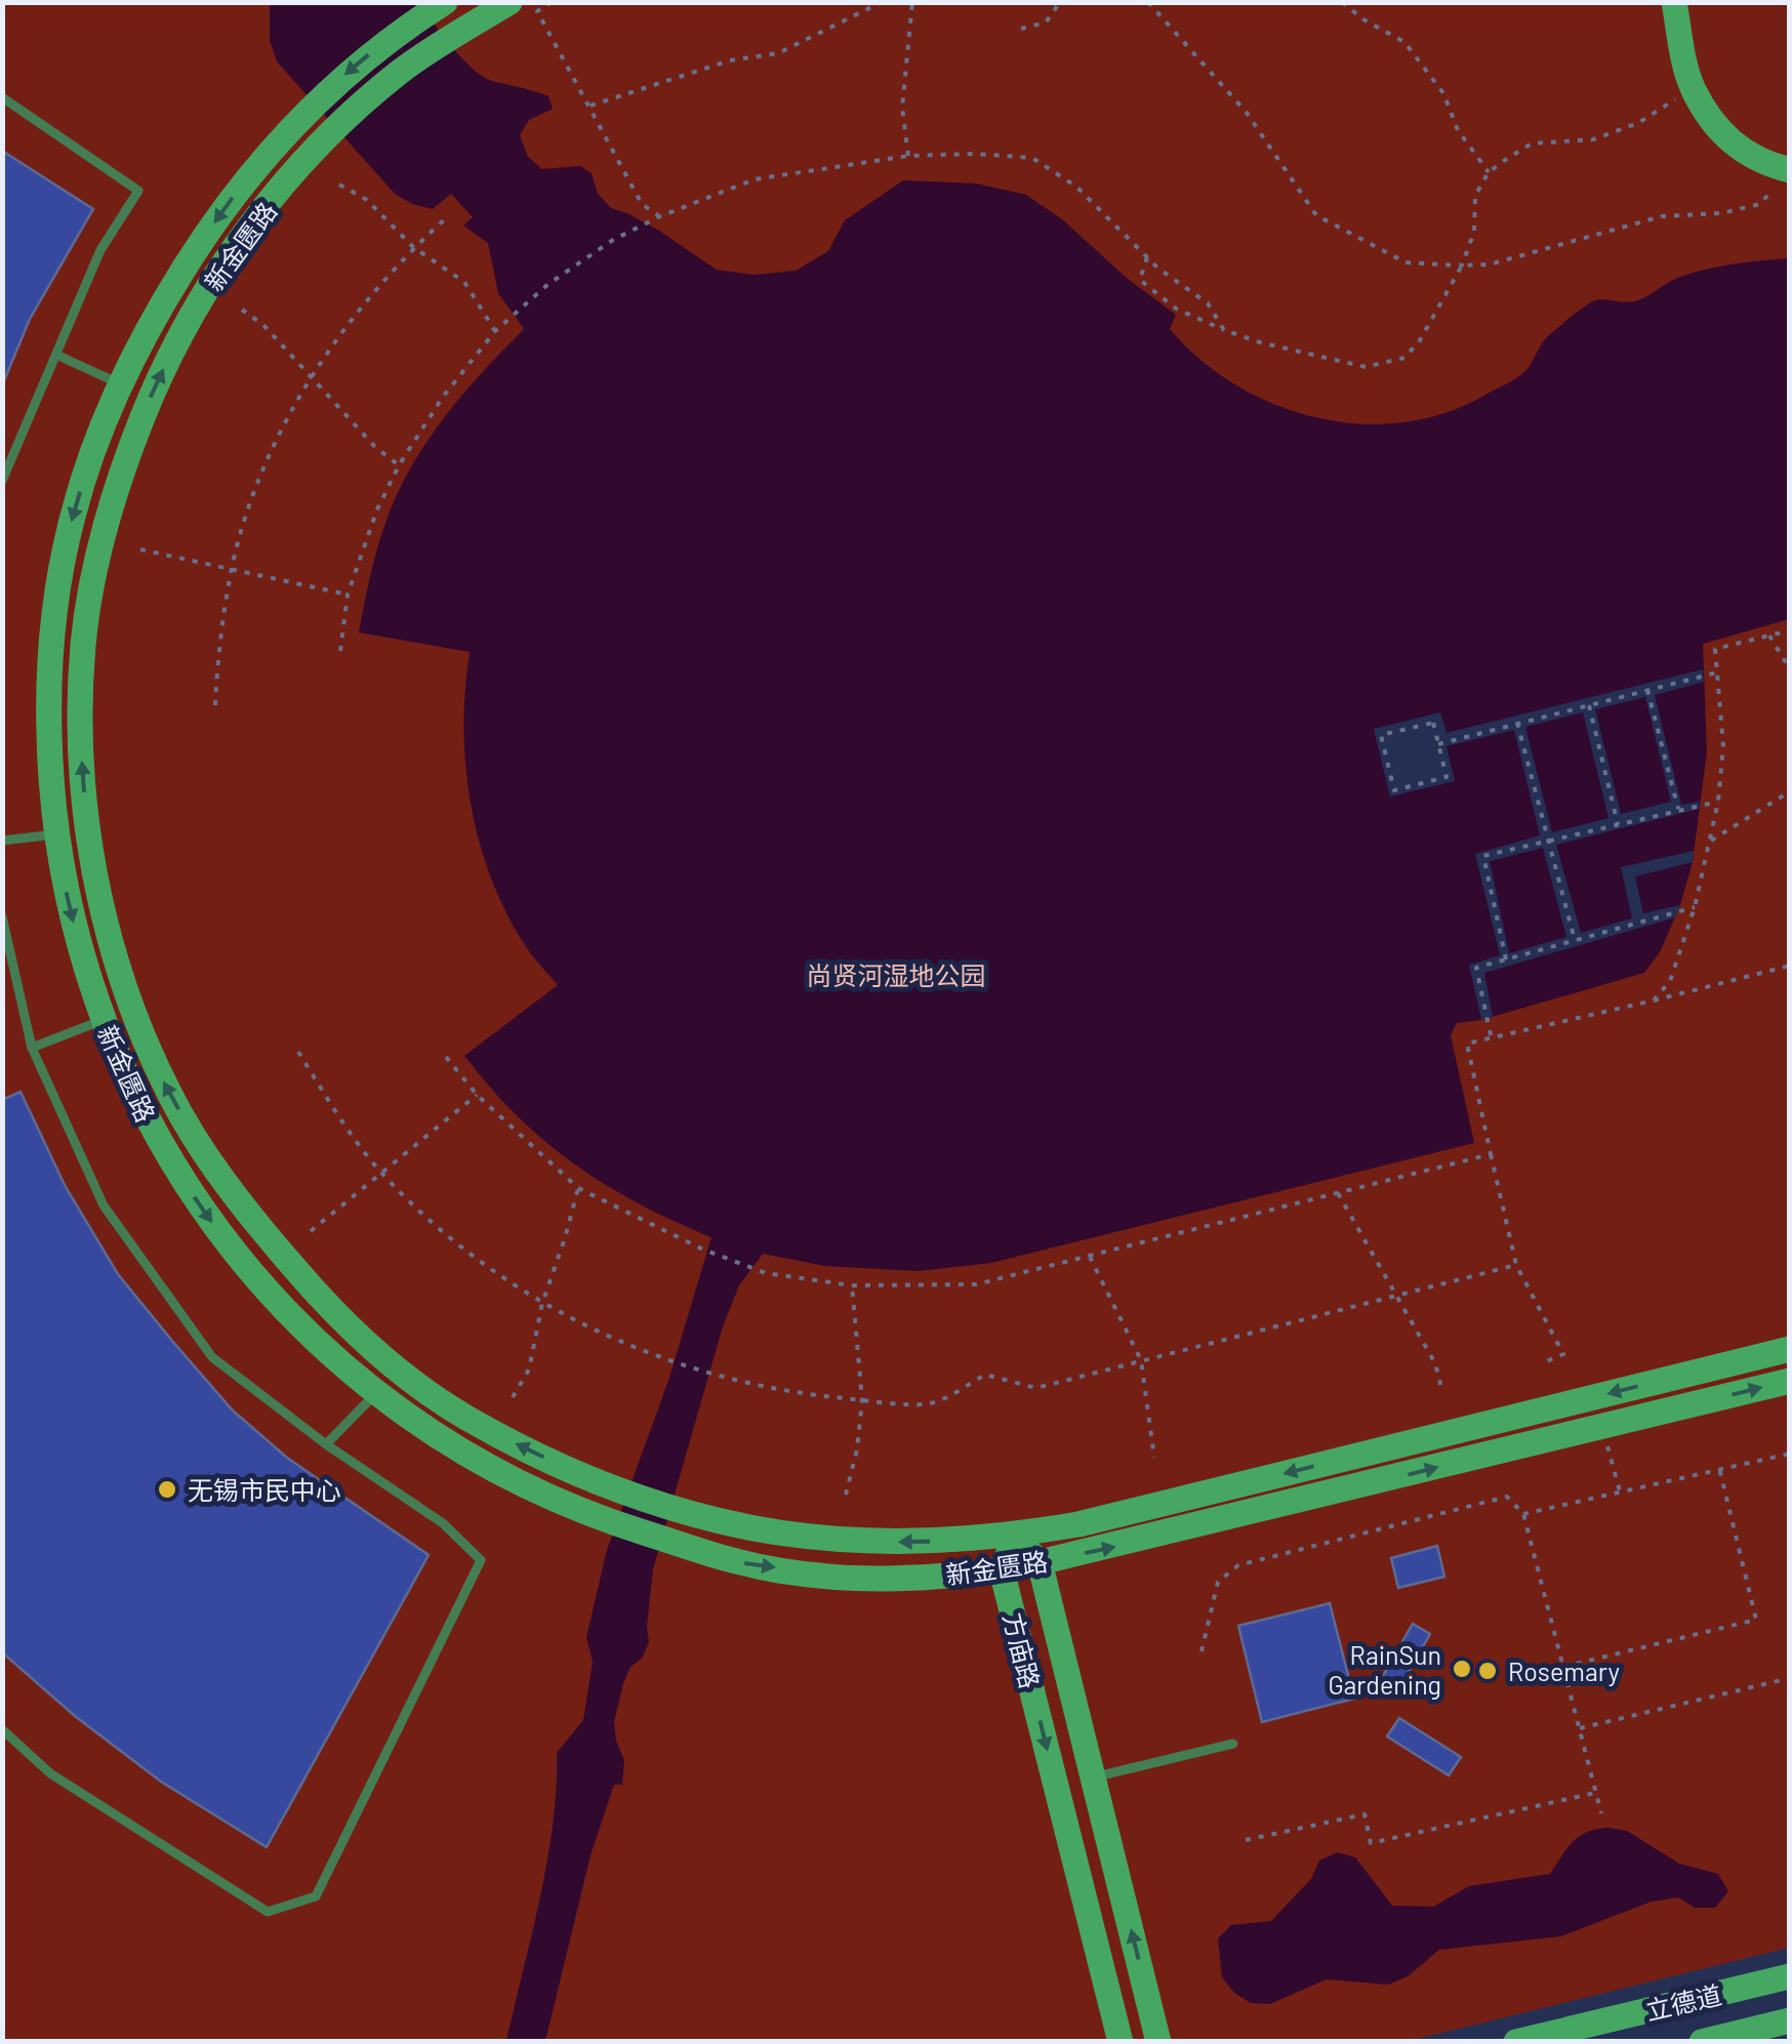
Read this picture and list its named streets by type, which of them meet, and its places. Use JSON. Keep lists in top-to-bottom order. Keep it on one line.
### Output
{"streets":{"street":["新金匮路","方庙路","立德道"]},"crossings":[["新金匮路","方庙路"]],"parks":["尚贤河湿地公园"],"places":["无锡市民中心","RainSun Gardening","Rosemary"]}
